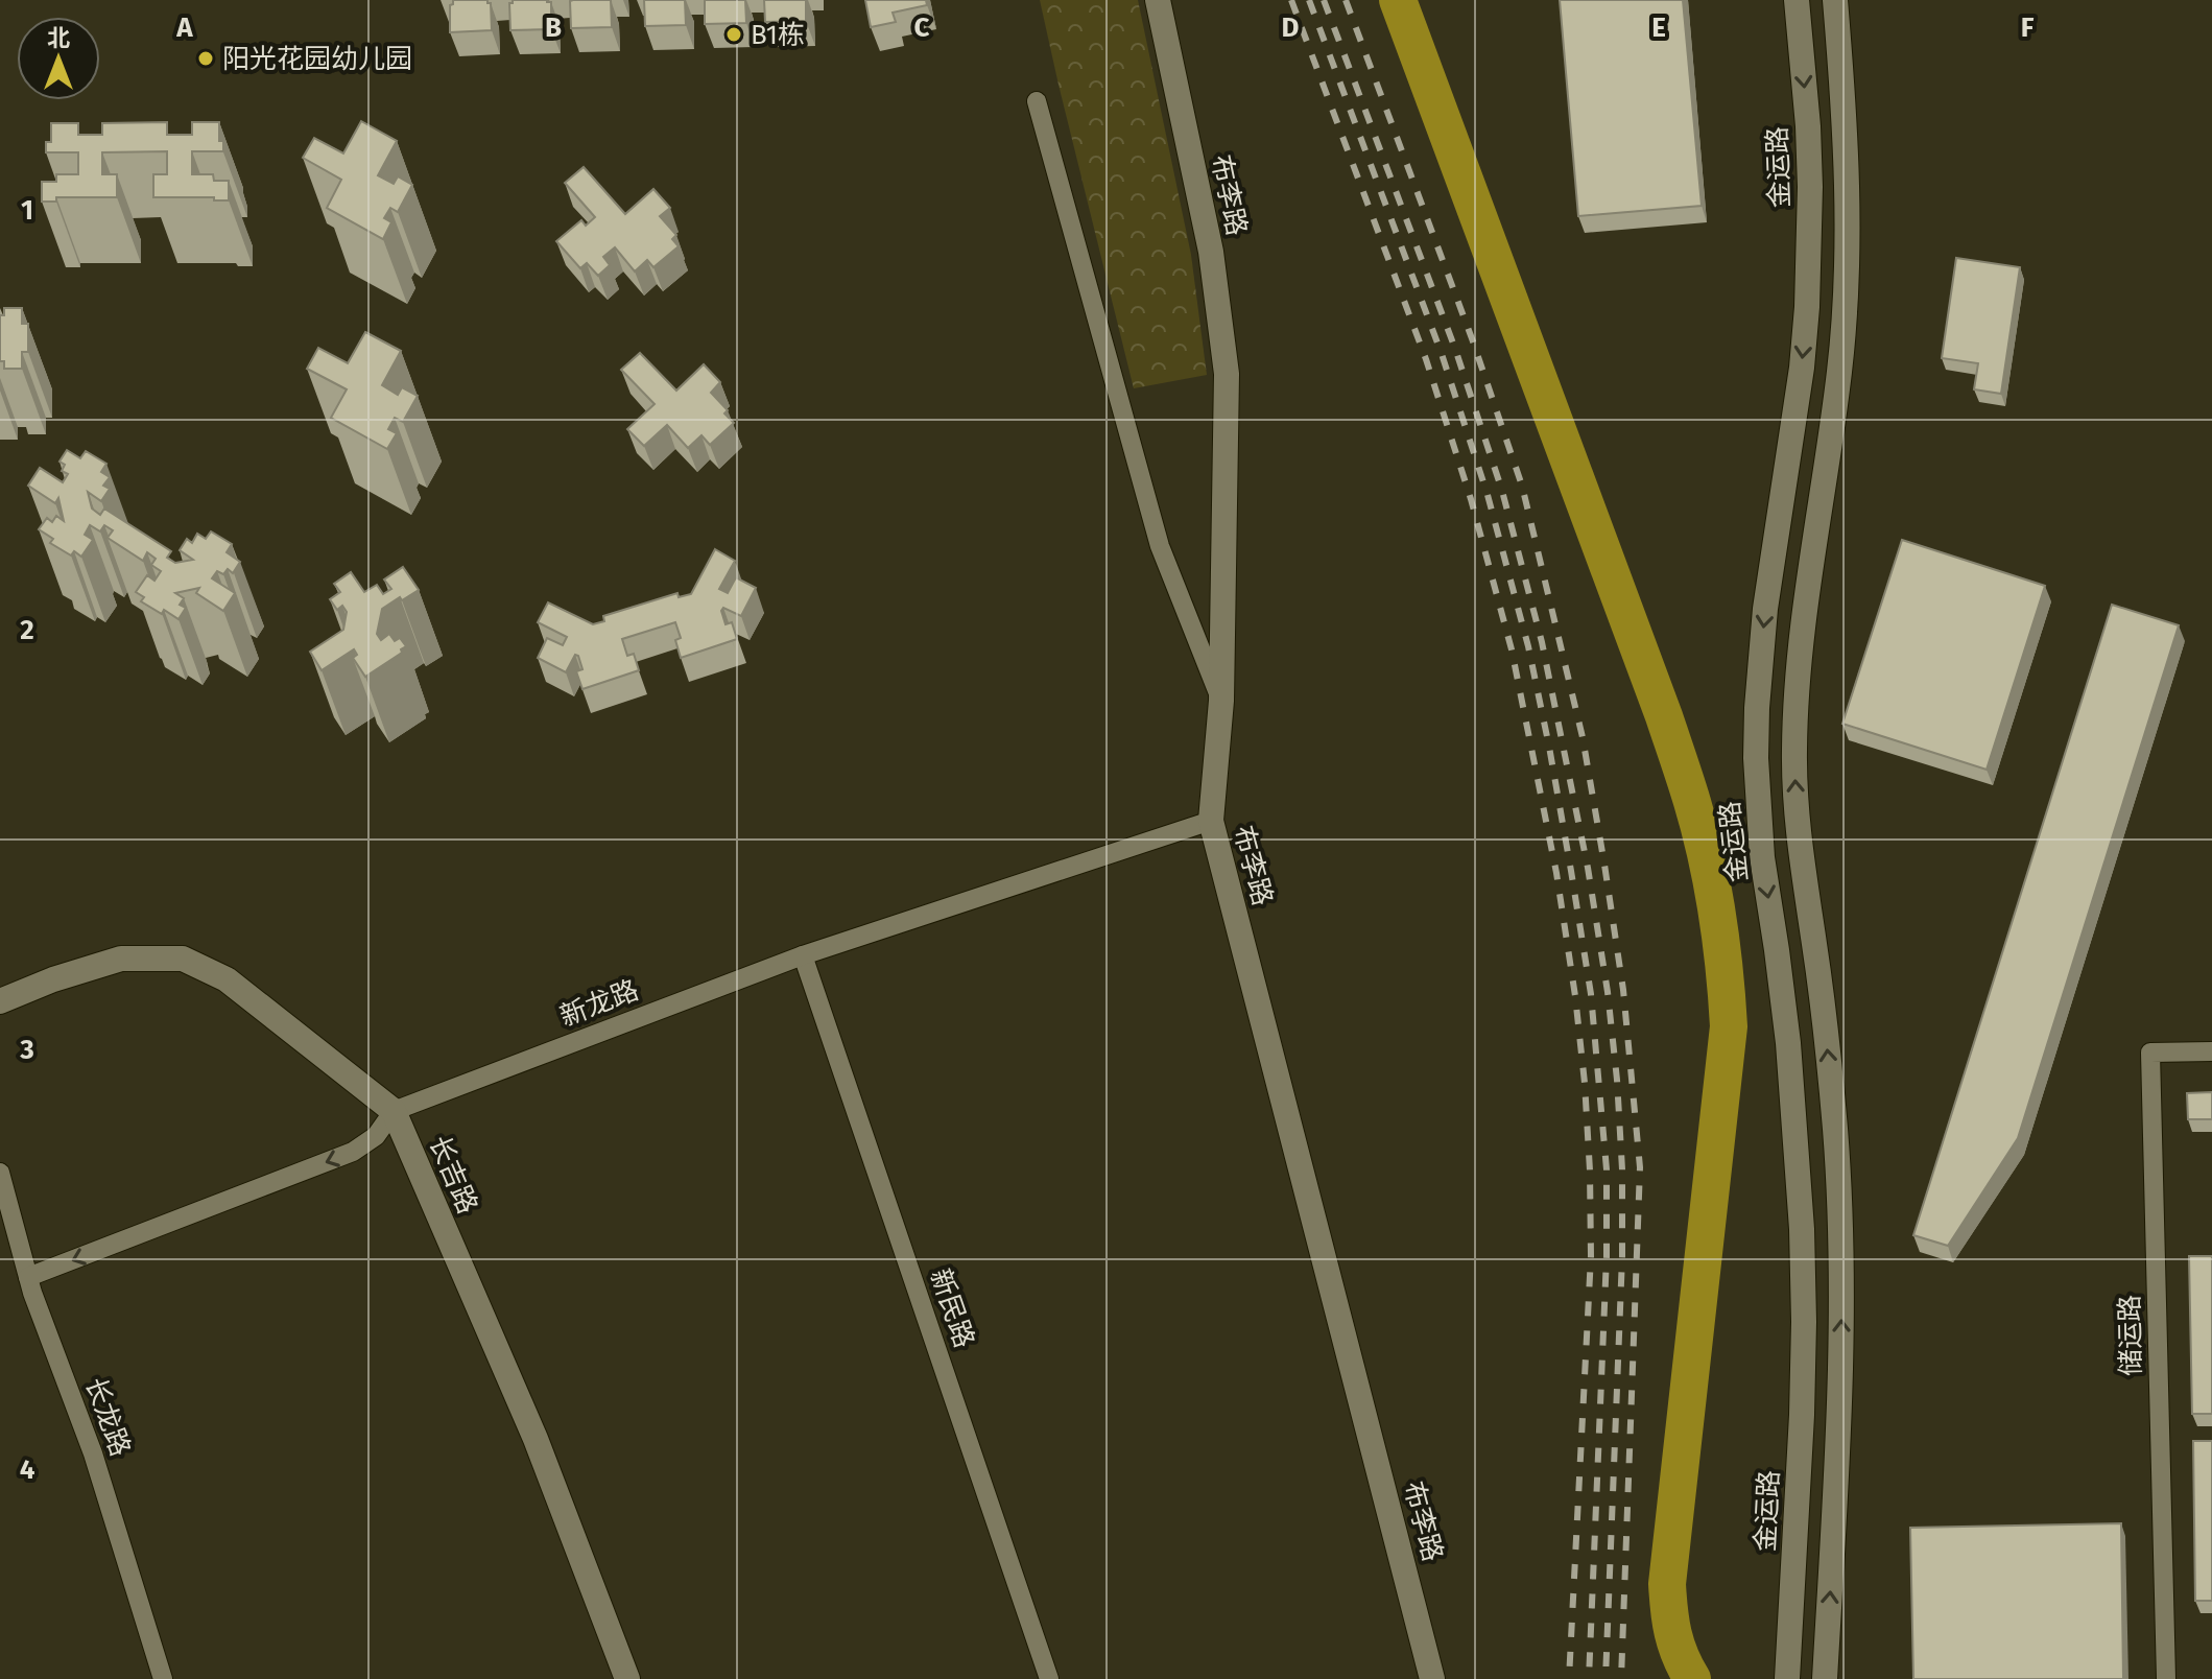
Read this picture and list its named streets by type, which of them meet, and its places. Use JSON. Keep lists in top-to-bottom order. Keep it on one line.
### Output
{"streets":{"main road":["金运路","布李路","长吉路"],"street":["新龙路","新民路","储运路","长龙路"]},"crossings":[["布李路","新龙路"],["新龙路","长吉路"],["新龙路","新民路"],["新龙路","长龙路"]],"places":["B1栋","阳光花园幼儿园"],"north":"top","grid":{"columns":["A","B","C","D","E","F"],"rows":["1","2","3","4"]}}
